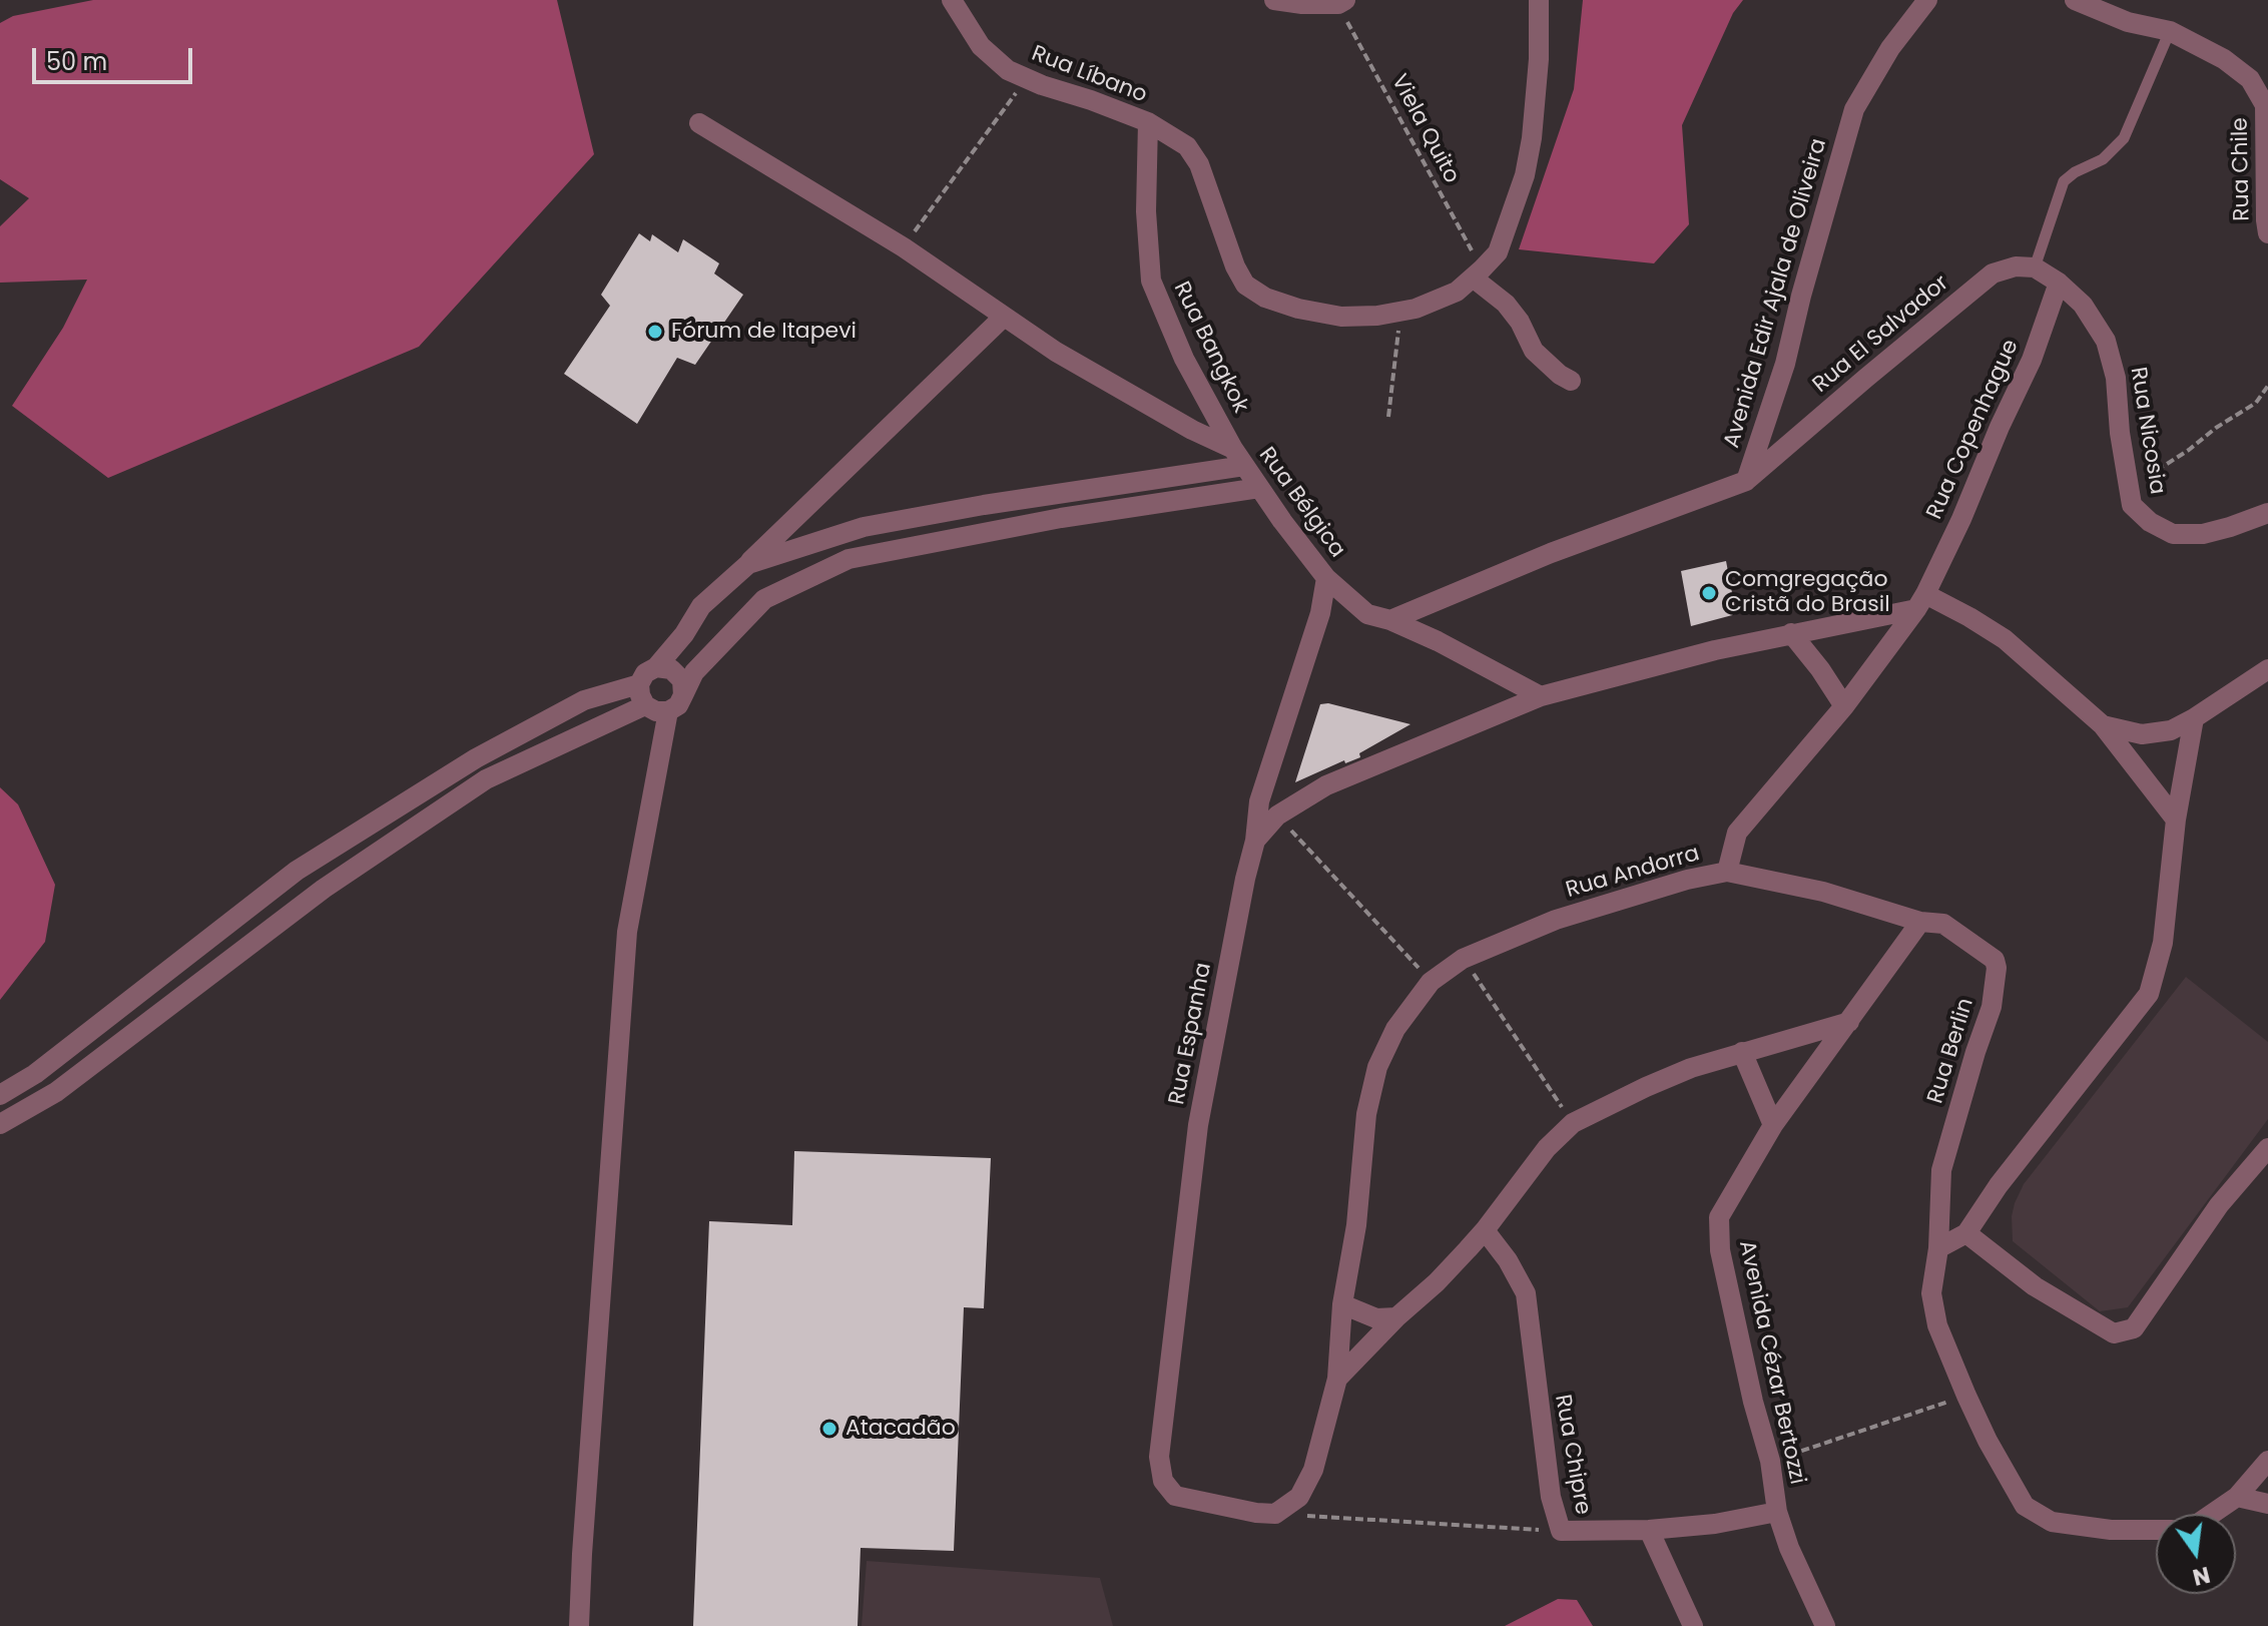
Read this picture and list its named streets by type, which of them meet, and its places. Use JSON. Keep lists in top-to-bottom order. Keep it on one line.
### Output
{"streets":{"street":["Rua Líbano","Rua Chile","Avenida Edir Ajala de Oliveira","Rua El Salvador","Rua Bangkok","Rua Copenhague","Rua Nicosia","Rua Bélgica","Rua Andorra","Rua Espanha","Rua Berlin","Avenida Cézar Bertozzi","Rua Chipre"],"path":["Viela Quito"]},"crossings":[["Rua Líbano","Viela Quito"],["Rua Líbano","Rua Bangkok"],["Avenida Edir Ajala de Oliveira","Rua El Salvador"],["Avenida Edir Ajala de Oliveira","Rua Bélgica"],["Rua Bangkok","Rua Bélgica"],["Rua Copenhague","Rua Nicosia"],["Rua Copenhague","Rua Andorra"],["Rua Bélgica","Rua Espanha"],["Rua Andorra","Rua Espanha"],["Rua Andorra","Rua Berlin"],["Rua Berlin","Avenida Cézar Bertozzi"],["Avenida Cézar Bertozzi","Rua Chipre"]],"places":["Fórum de Itapevi","Comgregação Cristã do Brasil","Atacadão"],"scale_bar":"50 m","north":"bottom"}
